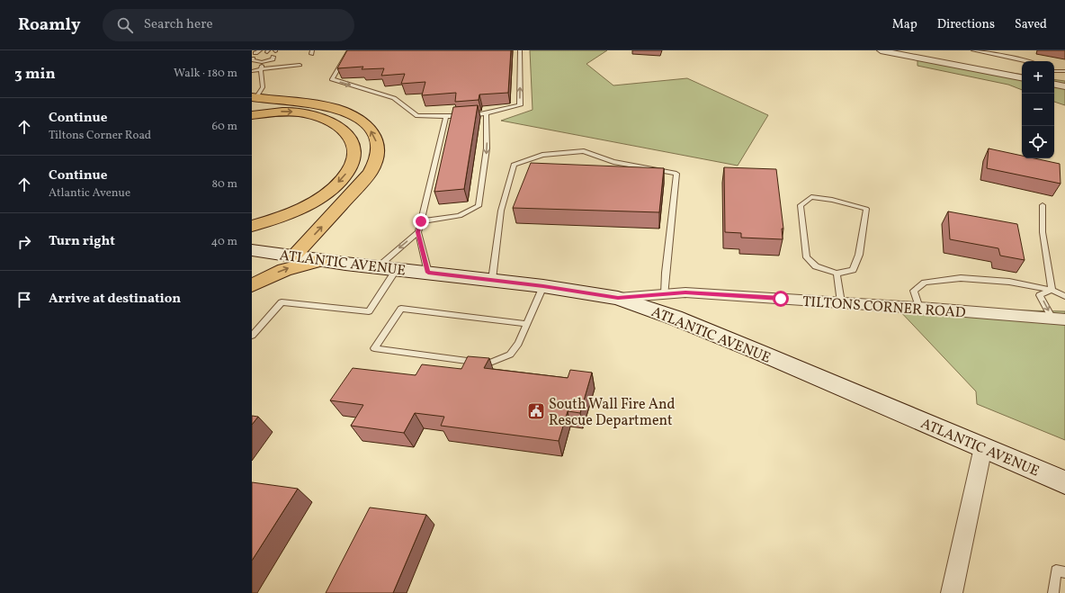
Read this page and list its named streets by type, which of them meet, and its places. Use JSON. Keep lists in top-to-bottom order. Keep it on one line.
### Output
{"streets":{"main road":["ATLANTIC AVENUE"],"street":["TILTONS CORNER ROAD"]},"crossings":[["ATLANTIC AVENUE","TILTONS CORNER ROAD"]],"places":{"public building":["South Wall Fire And Rescue Department"]},"page":{"header":"Roamly","search":"Search here","nav":["Map","Directions","Saved"],"heading":["3 min","Walk · 180 m"],"map_buttons":["+","−"],"list":[["Continue","Tiltons Corner Road","60 m"],["Continue","Atlantic Avenue","80 m"],["Turn right","40 m"],"Arrive at destination"]}}
